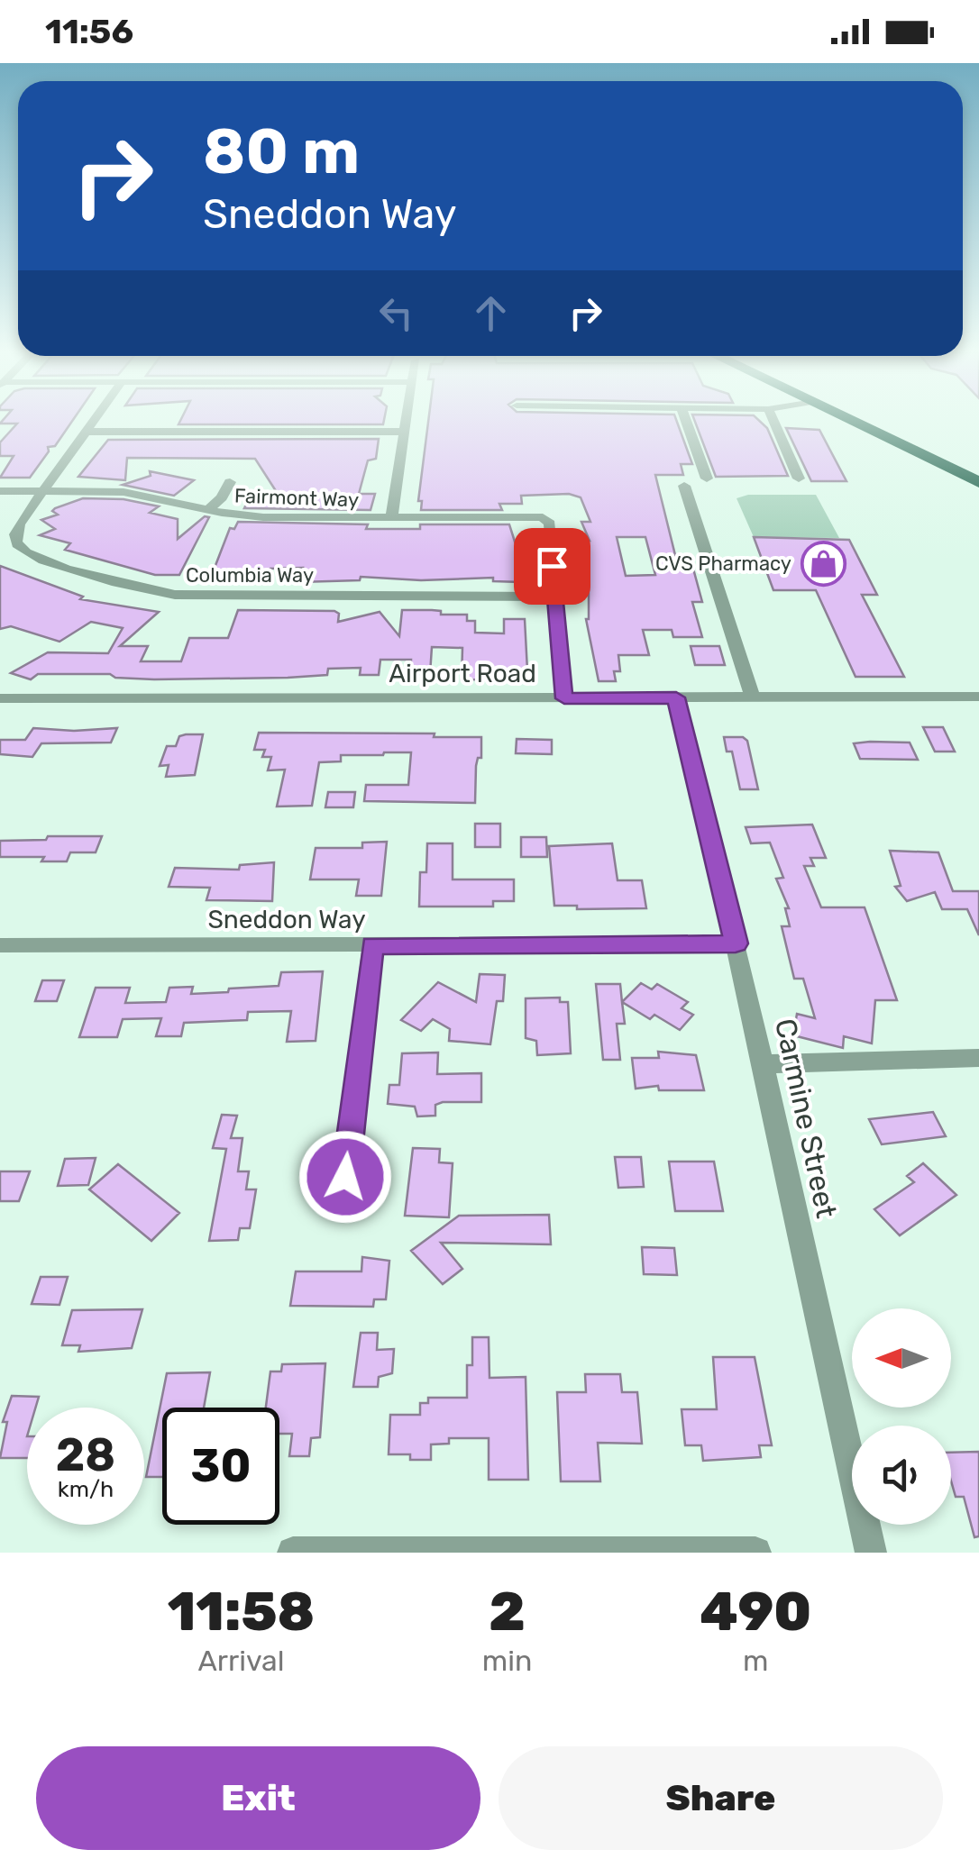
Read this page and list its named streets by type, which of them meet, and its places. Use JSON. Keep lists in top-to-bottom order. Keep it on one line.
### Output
{"streets":{"street":["Fairmont Way","Columbia Way","Airport Road","Sneddon Way","Carmine Street"]},"crossings":[["Fairmont Way","Columbia Way"],["Airport Road","Carmine Street"],["Sneddon Way","Carmine Street"]],"places":{"shop":["CVS Pharmacy"]},"north":"left","page":{"status":"11:56","turn":["80 m","Sneddon Way"],"speed":"28 km/h","limit":"30","eta":["11:58","Arrival","2","min","490","m"],"buttons":["Exit","Share"]}}
